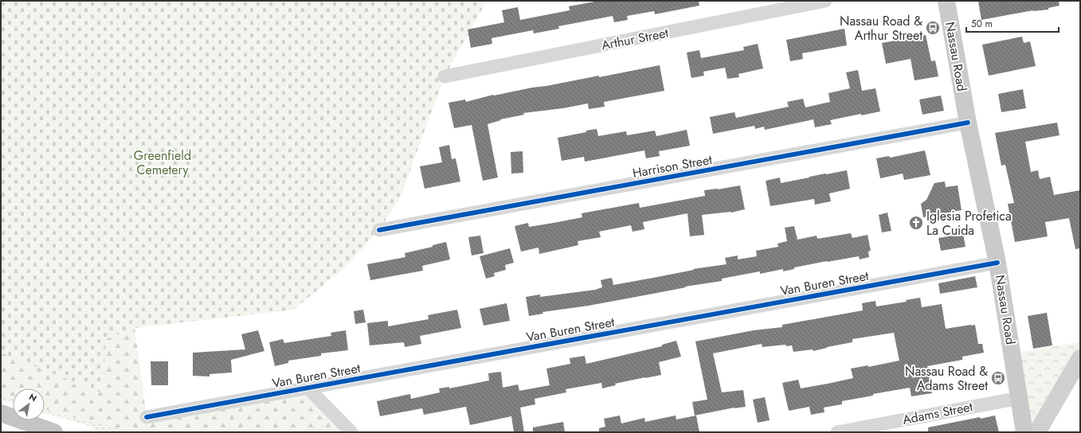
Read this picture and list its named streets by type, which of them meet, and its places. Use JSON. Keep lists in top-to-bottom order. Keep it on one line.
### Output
{"streets":{"main road":["Nassau Road"],"street":["Arthur Street","Harrison Street","Van Buren Street","Adams Street"]},"crossings":[["Nassau Road","Harrison Street"],["Nassau Road","Van Buren Street"],["Nassau Road","Adams Street"]],"parks":["Greenfield Cemetery"],"places":{"bus stop":["Nassau Road & Arthur Street","Nassau Road & Adams Street"],"church":["Iglesia Profetica La Cuida"]},"scale_bar":"50 m","north":"top right"}
